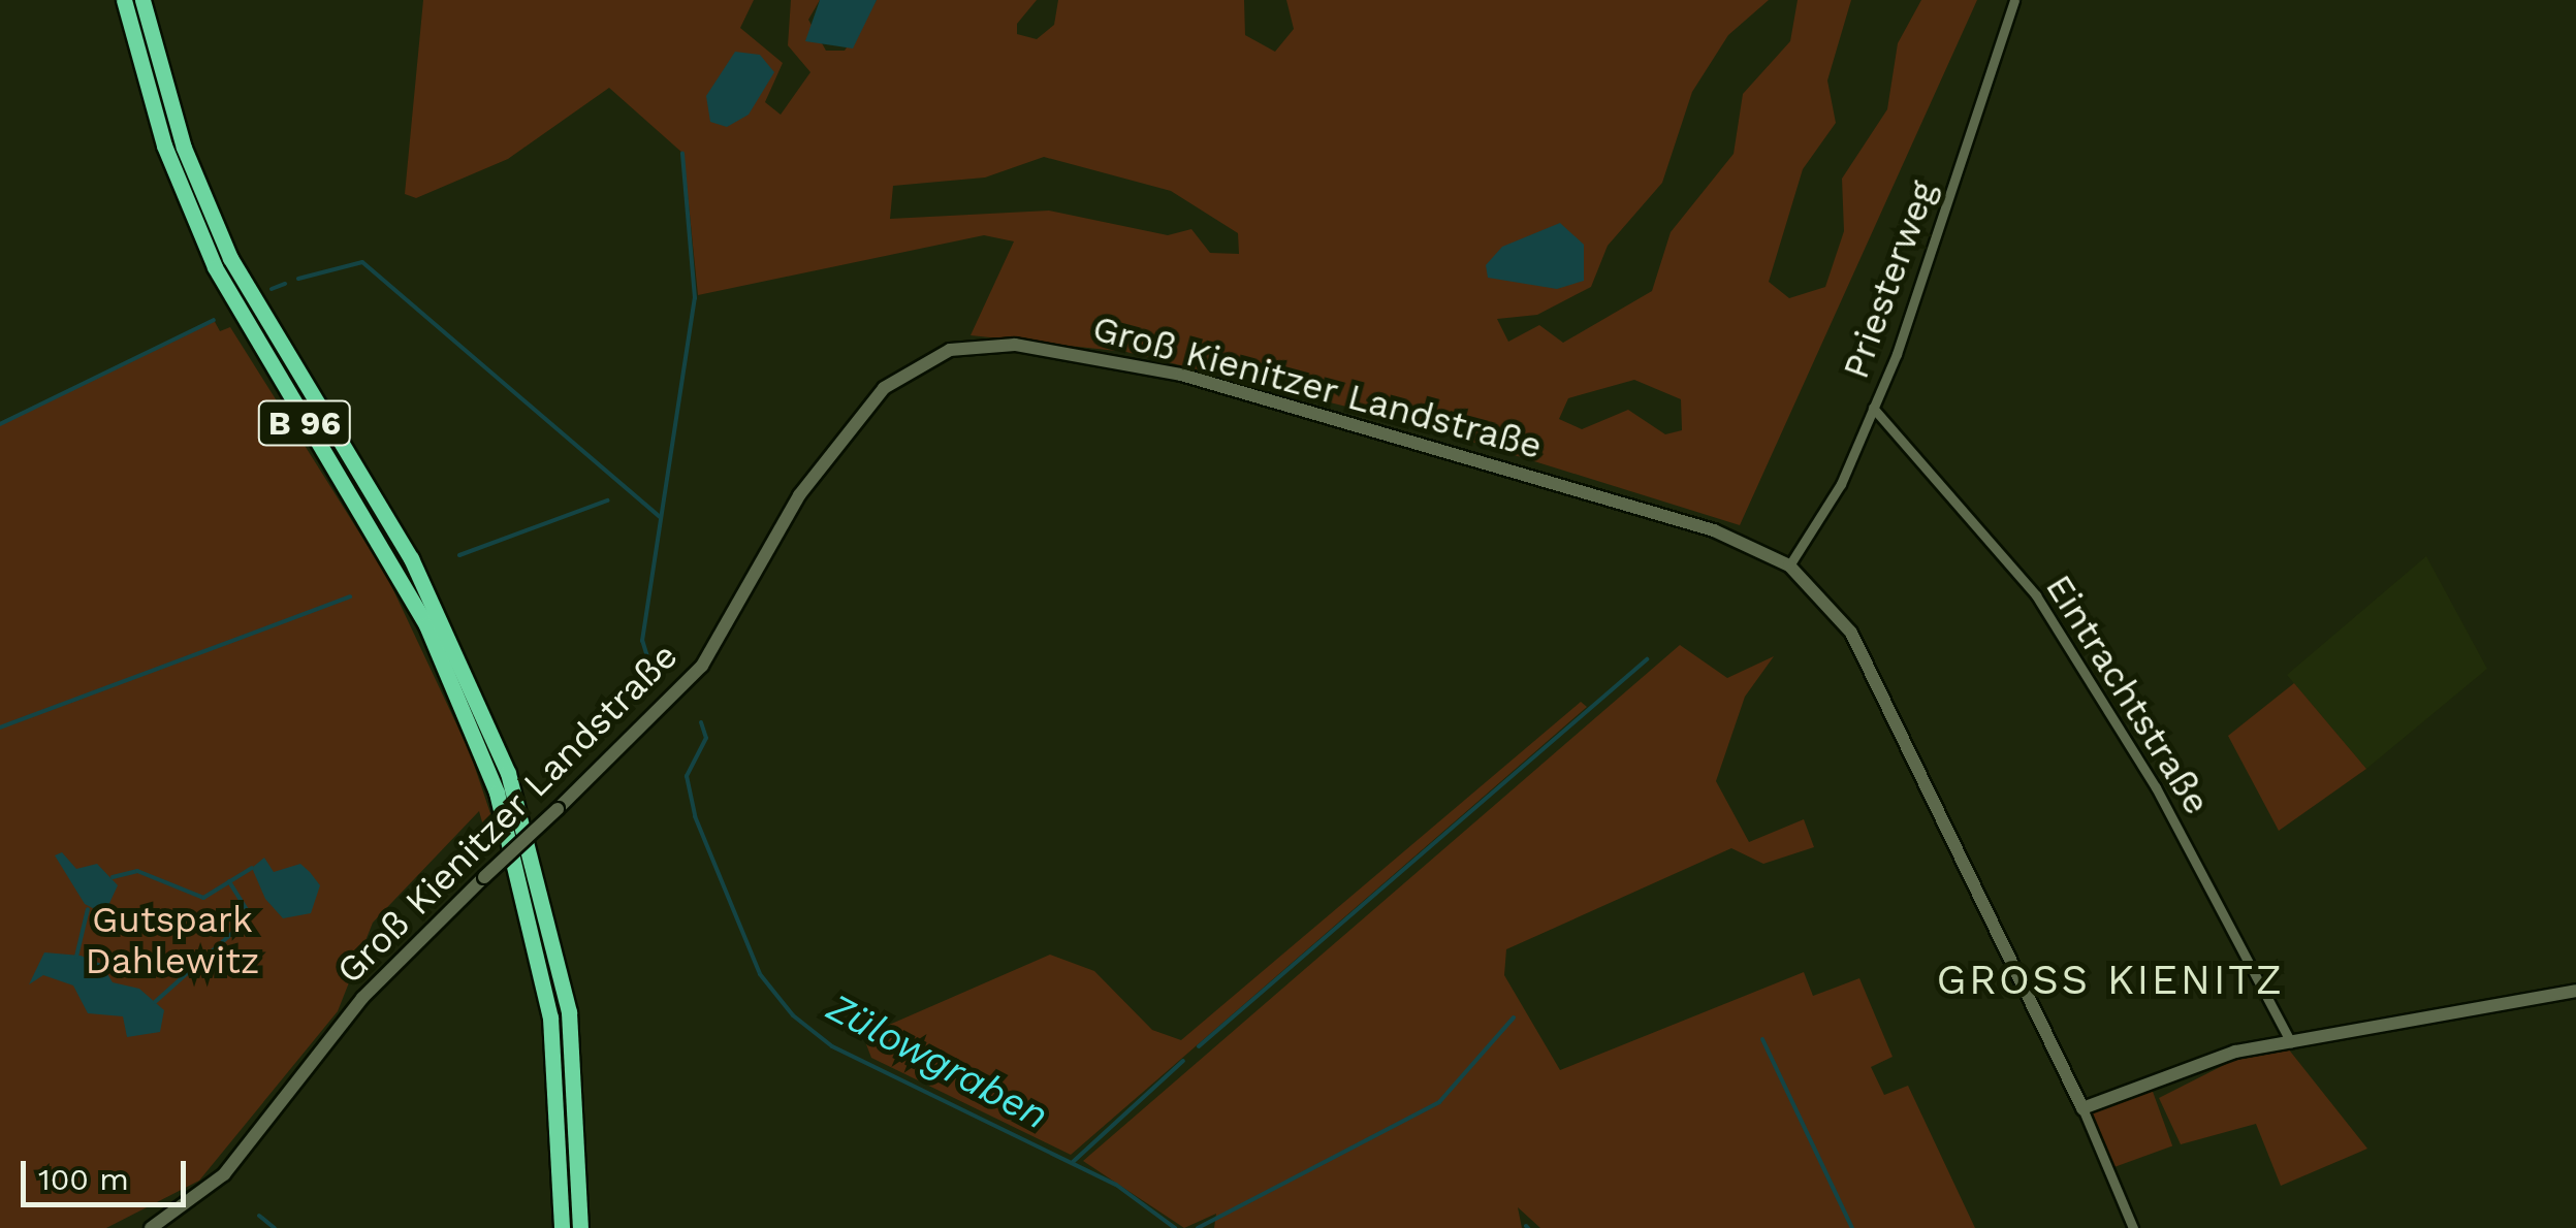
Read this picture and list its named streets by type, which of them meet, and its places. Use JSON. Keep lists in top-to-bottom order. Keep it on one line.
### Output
{"streets":{"highway":["B 96"],"main road":["Groß Kienitzer Landstraße"],"street":["Priesterweg","Eintrachtstraße"]},"crossings":[["Priesterweg","Groß Kienitzer Landstraße"],["Priesterweg","Eintrachtstraße"]],"districts":["GROSS KIENITZ"],"water":["Zülowgraben"],"parks":["Gutspark Dahlewitz"],"scale_bar":"100 m"}
